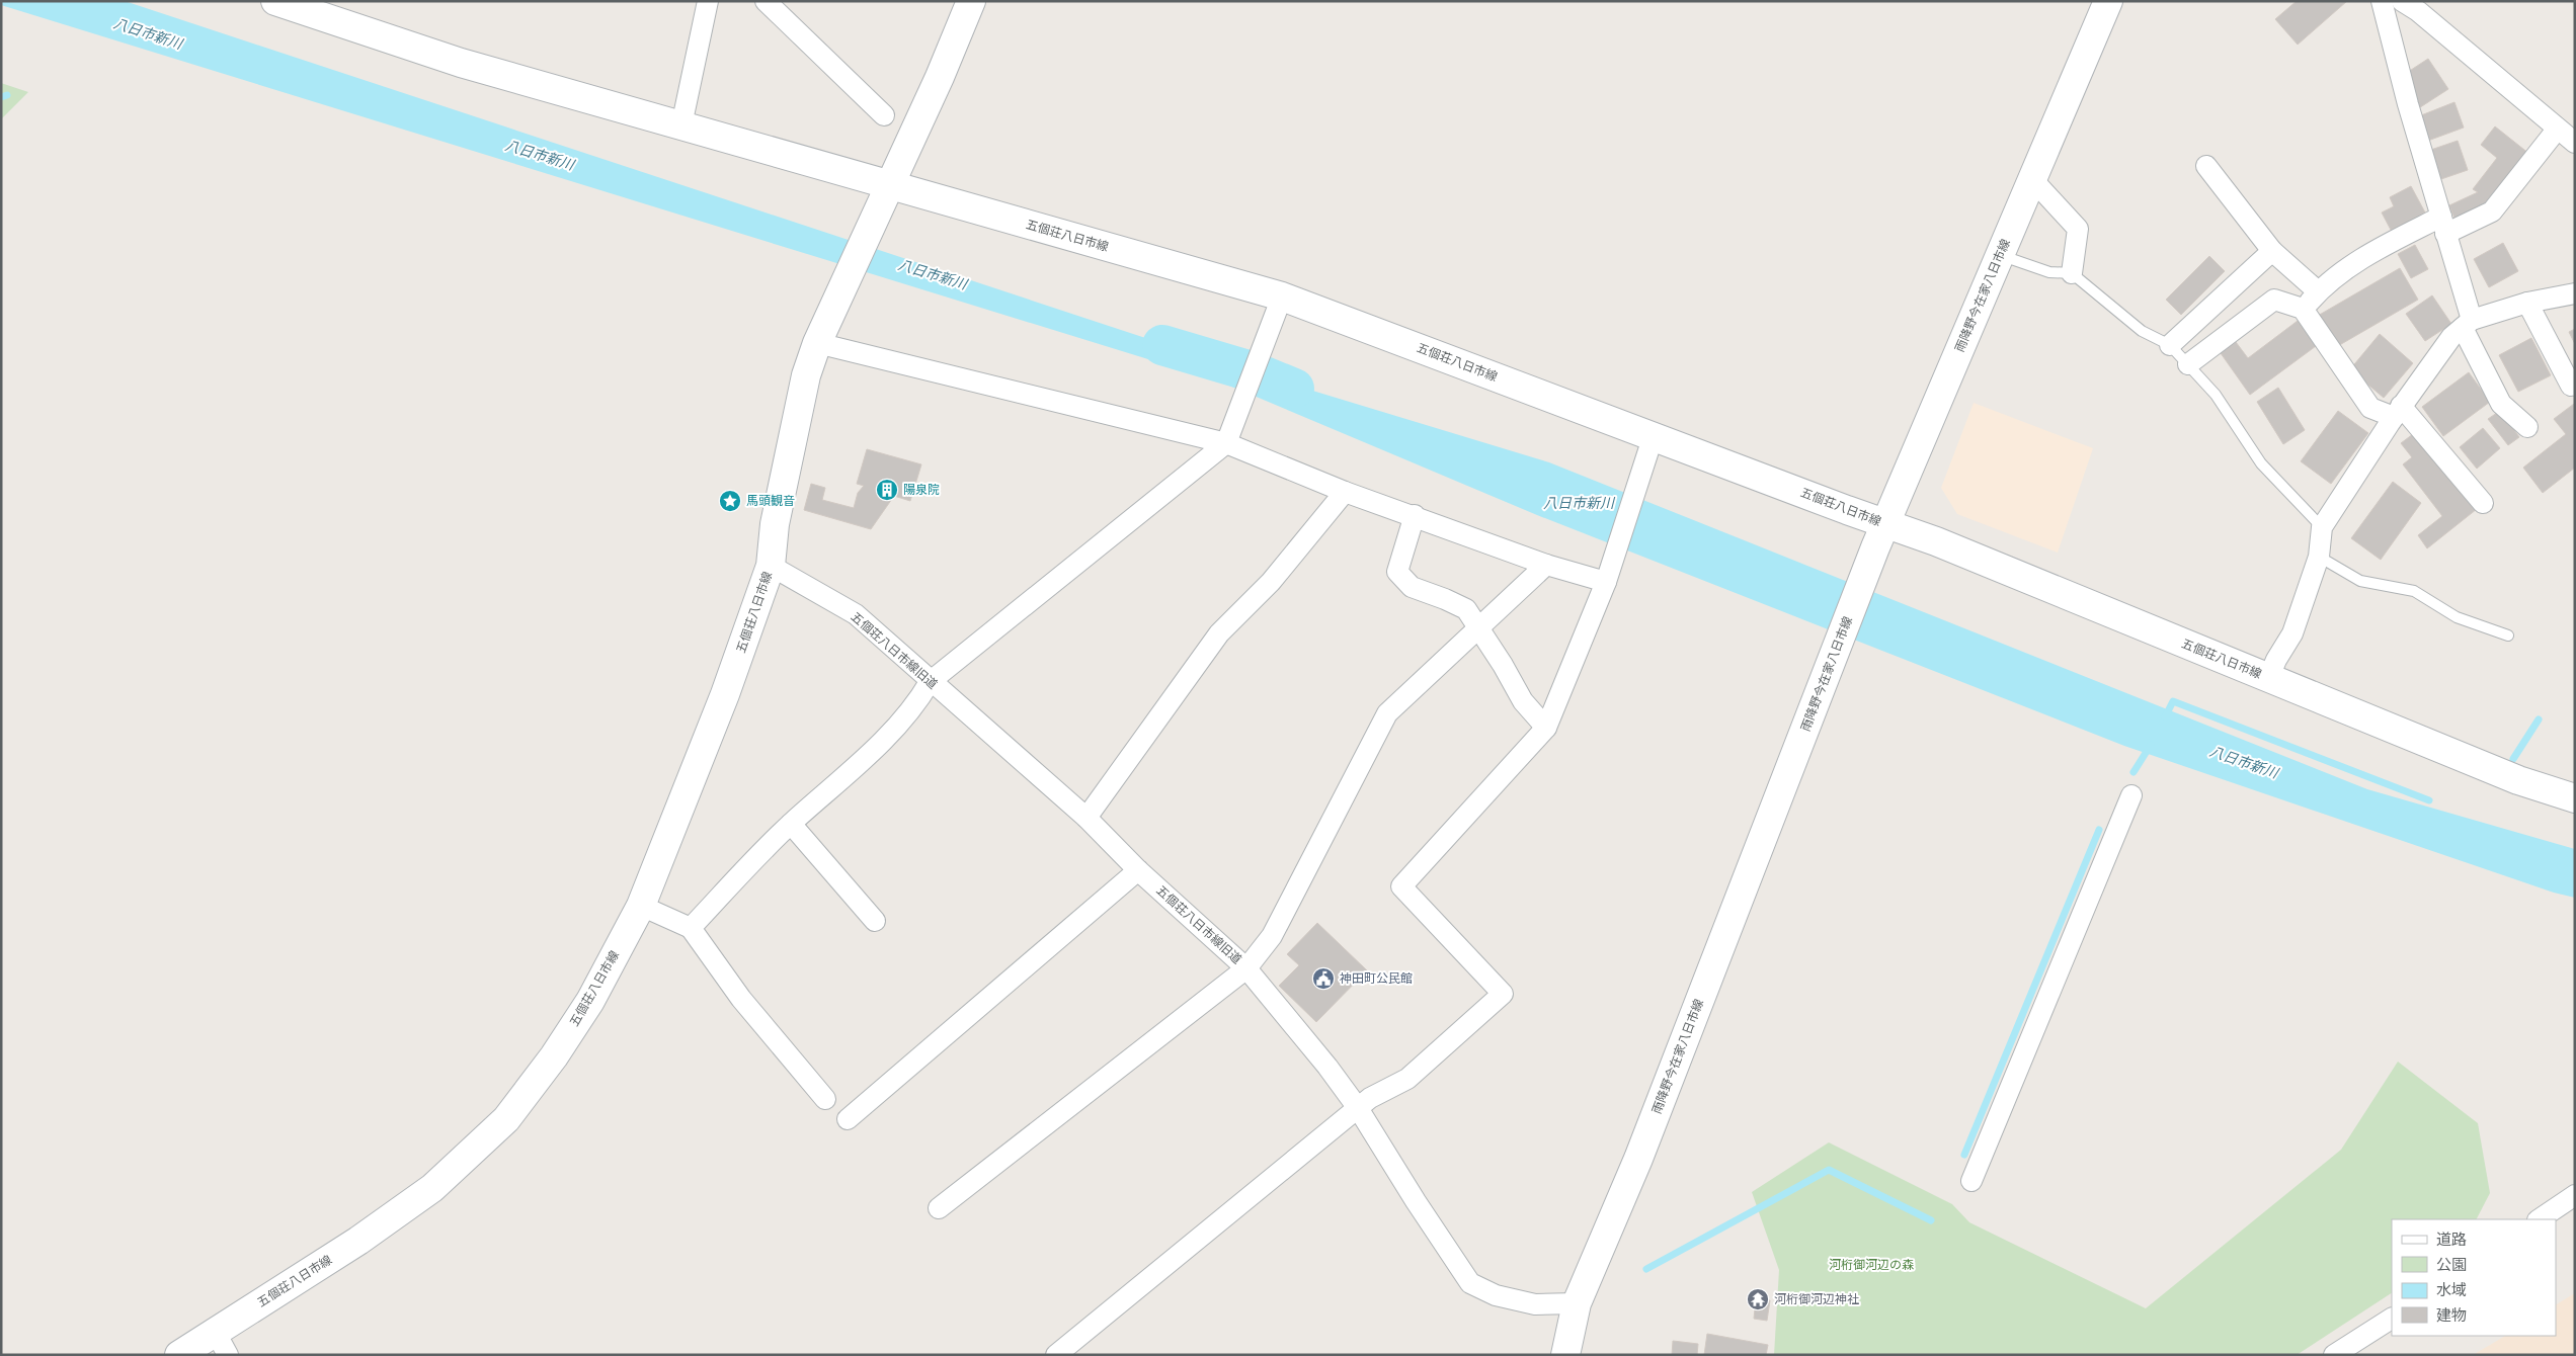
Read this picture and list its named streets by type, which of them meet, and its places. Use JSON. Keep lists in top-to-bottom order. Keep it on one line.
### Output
{"streets":{"main road":["五個荘八日市線","雨降野今在家八日市線"],"street":["五個荘八日市線旧道"]},"crossings":[["五個荘八日市線","雨降野今在家八日市線"],["五個荘八日市線","五個荘八日市線旧道"],["雨降野今在家八日市線","五個荘八日市線旧道"]],"water":["八日市新川"],"parks":["河桁御河辺の森"],"places":{"building":["陽泉院"],"place":["馬頭観音"],"public building":["神田町公民館"],"temple":["河桁御河辺神社"]},"legend":["道路","公園","水域","建物"]}
